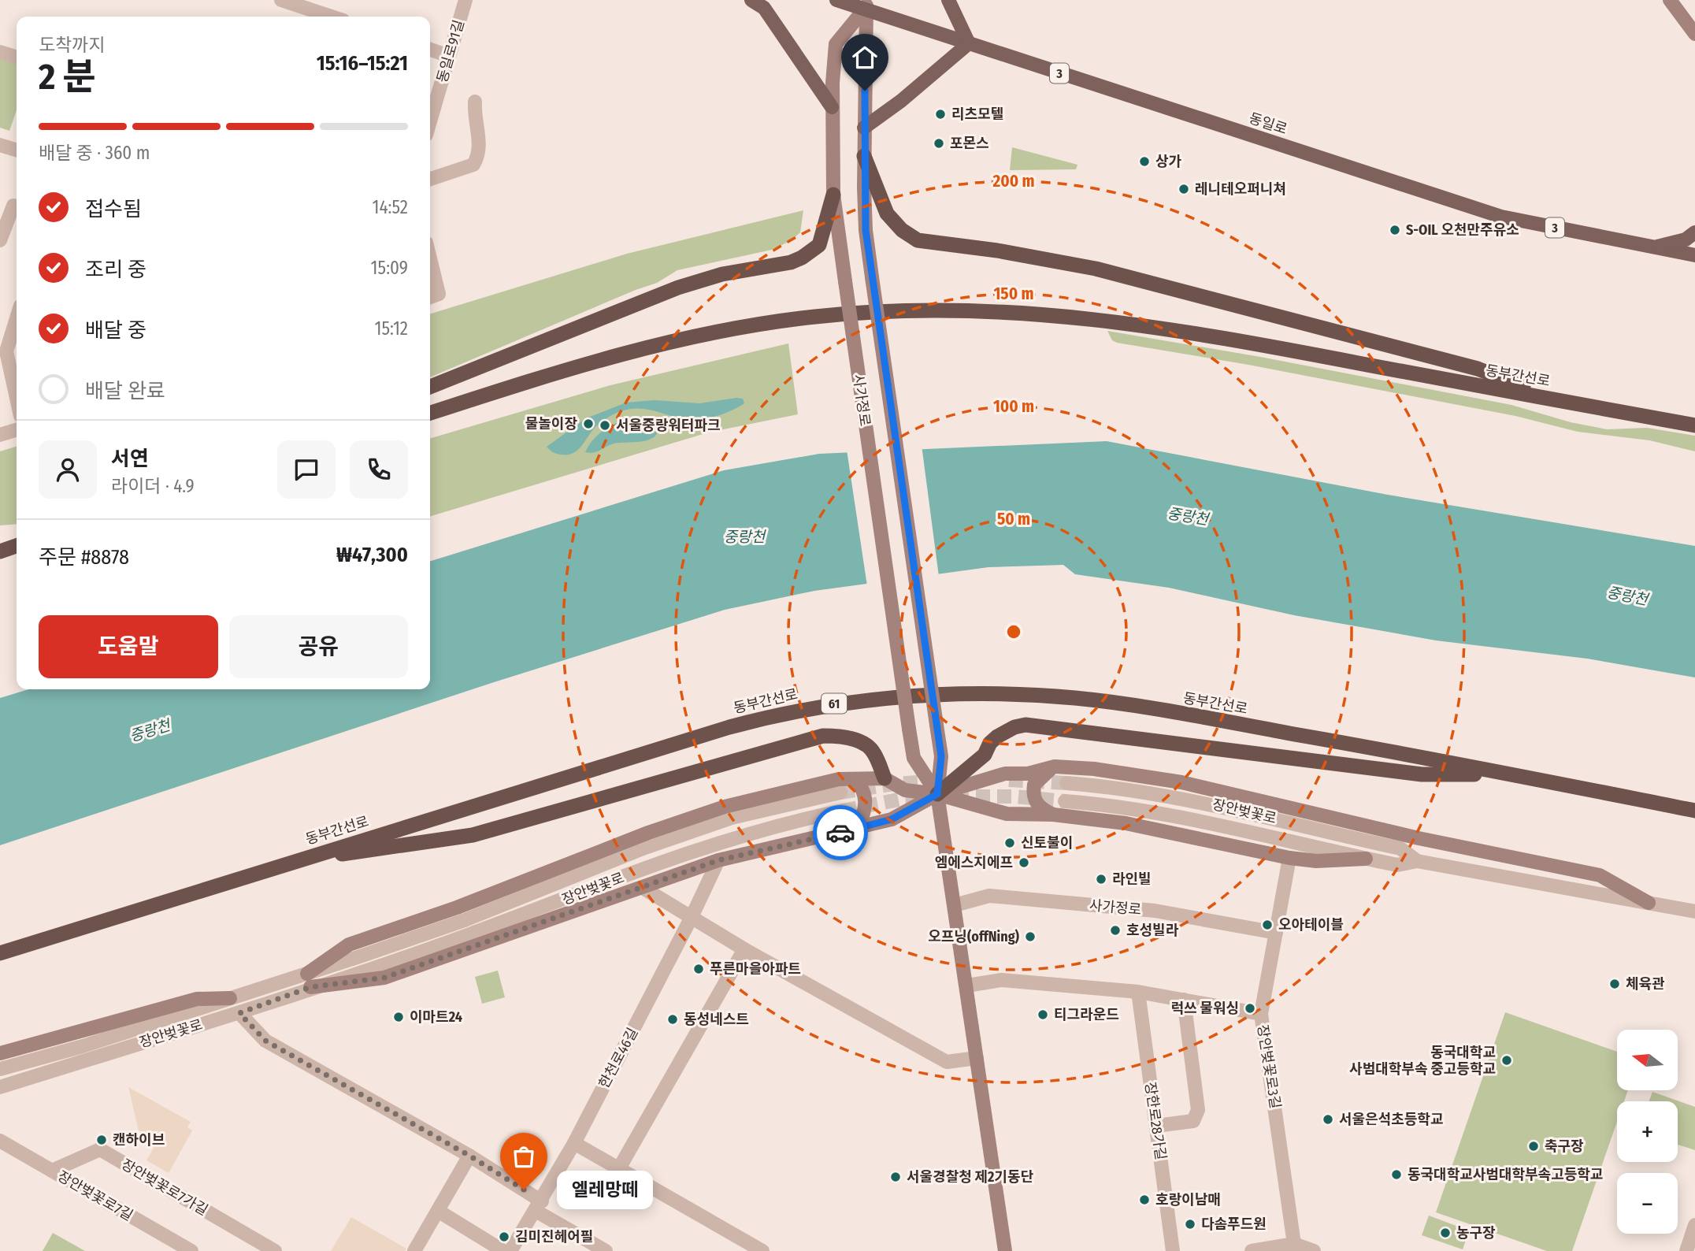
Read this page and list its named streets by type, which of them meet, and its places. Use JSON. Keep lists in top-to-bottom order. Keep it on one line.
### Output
{"streets":{"highway":["동부간선로","61"],"main road":["3","동일로","사가정로"],"street":["동일로91길","장안벚꽃로","한천로46길","장안벚꽃로3길","장한로28가길","장안벚꽃로7가길","장안벚꽃로7길"]},"crossings":[["동일로","사가정로"],["사가정로","장안벚꽃로3길"],["장안벚꽃로7가길","장안벚꽃로7길"]],"water":["중랑천"],"places":["리츠모텔","포몬스","상가","레니테오퍼니쳐","S-OIL 오천만주유소","물놀이장","서울중랑워터파크","신토불이","엠에스지에프","라인빌","오아테이블","호성빌라","오프닝(offNing)","푸른마을아파트","체육관","럭쓰 물워싱","티그라운드","이마트24","동성네스트","동국대학교 사범대학부속 중고등학교","서울은석초등학교","캔하이브","축구장","동국대학교사범대학부속고등학교","서울경찰청 제2기동단","엘레망떼","호랑이남매","다솜푸드원","농구장","김미진헤어필"],"north":"left","page":{"heading":["2 분","도착까지","15:16–15:21"],"panel":["서연","라이더 · 4.9","주문 #8878","₩47,300"],"bar":"배달 중 · 360 m","list":[["접수됨","14:52"],["조리 중","15:09"],["배달 중","15:12"],"배달 완료"],"buttons":["도움말","공유"],"map_buttons":["+","−"],"bubble":"엘레망떼"},"rings":["200 m","150 m","100 m","50 m"]}
